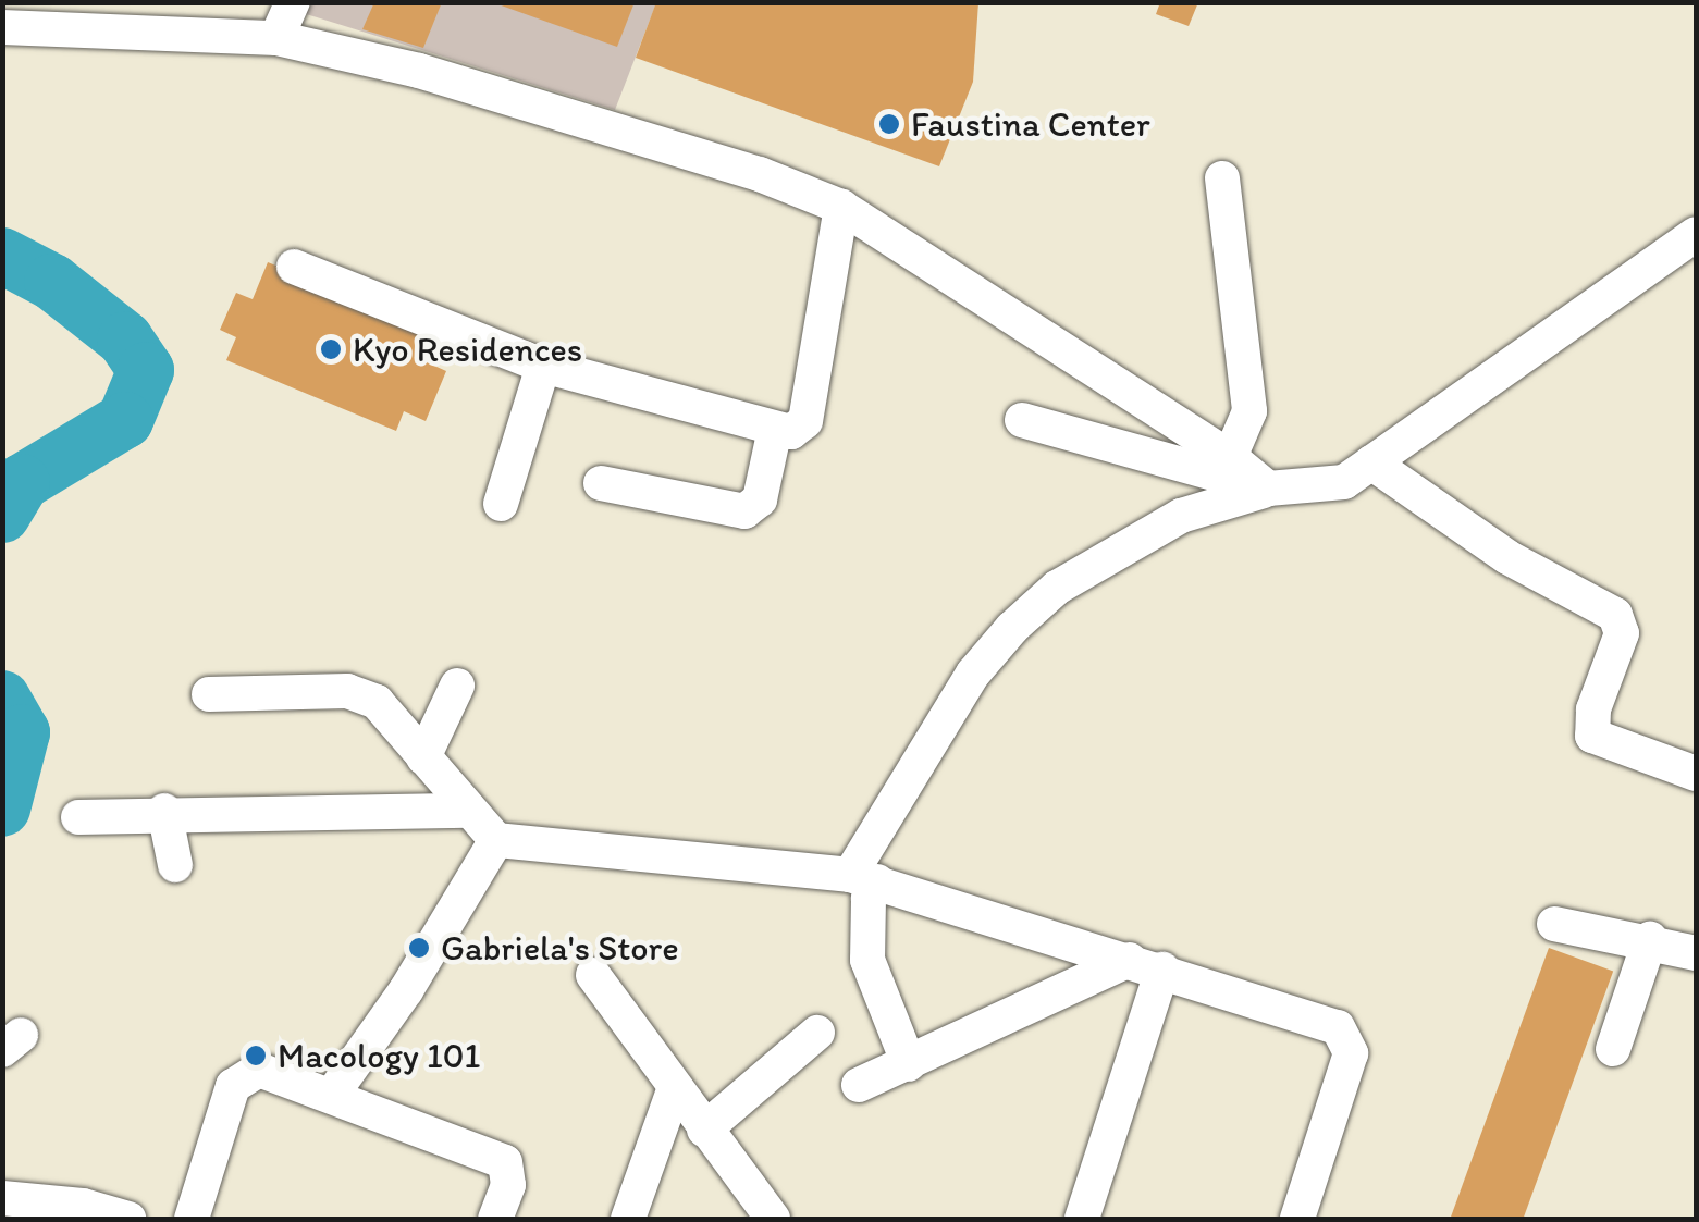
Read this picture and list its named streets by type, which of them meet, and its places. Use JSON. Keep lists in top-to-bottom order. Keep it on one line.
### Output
{"places":["Faustina Center","Kyo Residences","Gabriela's Store","Macology 101"]}
